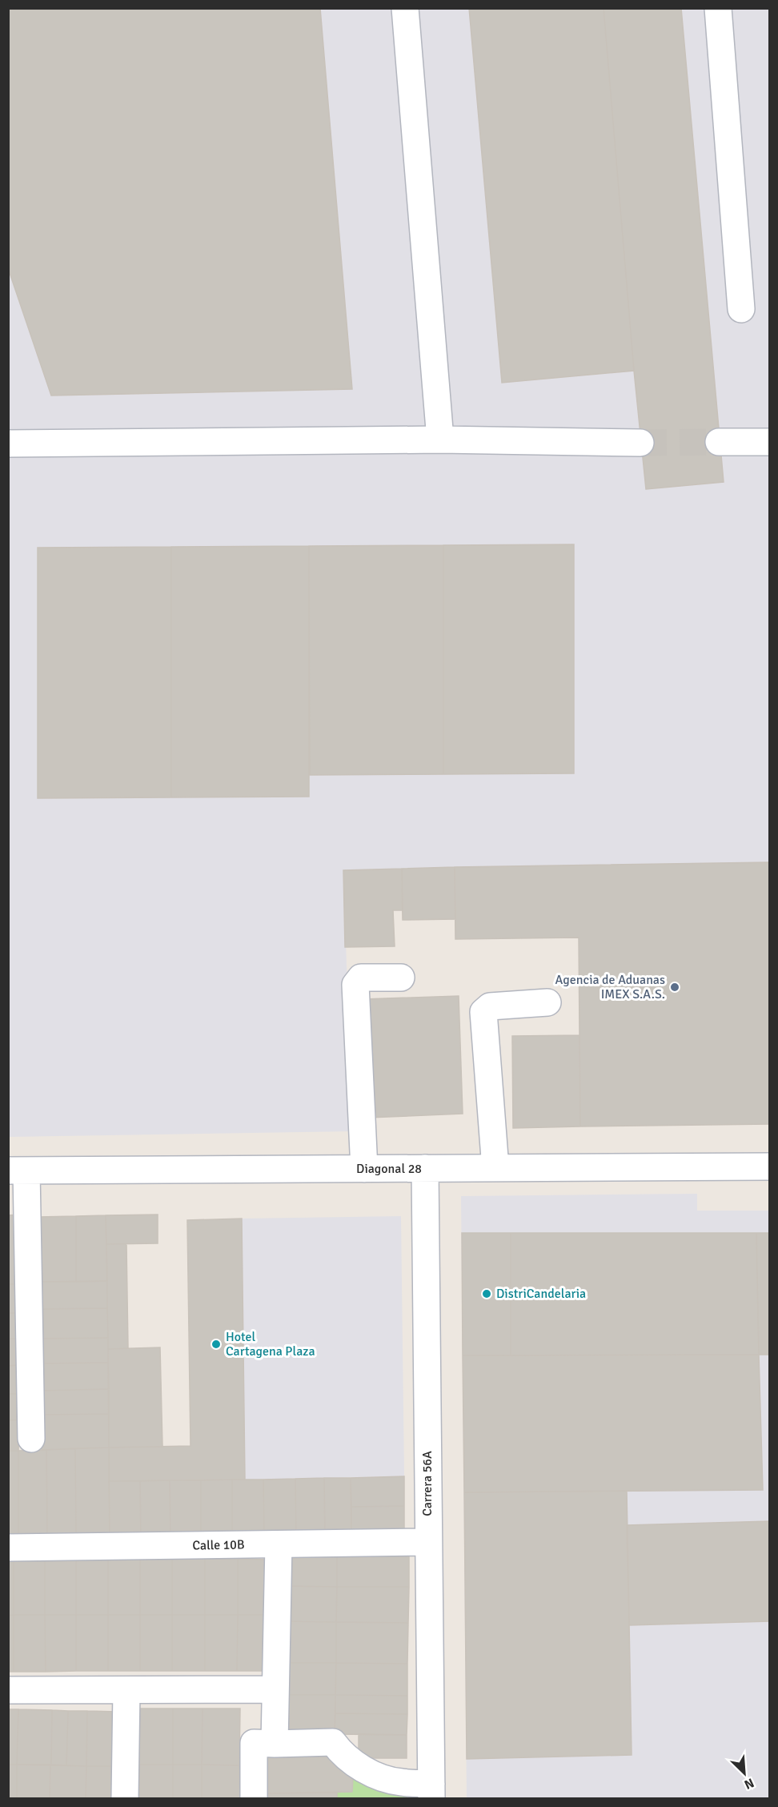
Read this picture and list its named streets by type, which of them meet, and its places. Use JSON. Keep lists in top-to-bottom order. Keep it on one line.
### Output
{"streets":{"street":["Diagonal 28","Carrera 56A","Calle 10B"]},"crossings":[["Diagonal 28","Carrera 56A"],["Carrera 56A","Calle 10B"]],"places":["Agencia de Aduanas IMEX S.A.S.","DistriCandelaria","Hotel Cartagena Plaza"],"north":"bottom right"}
